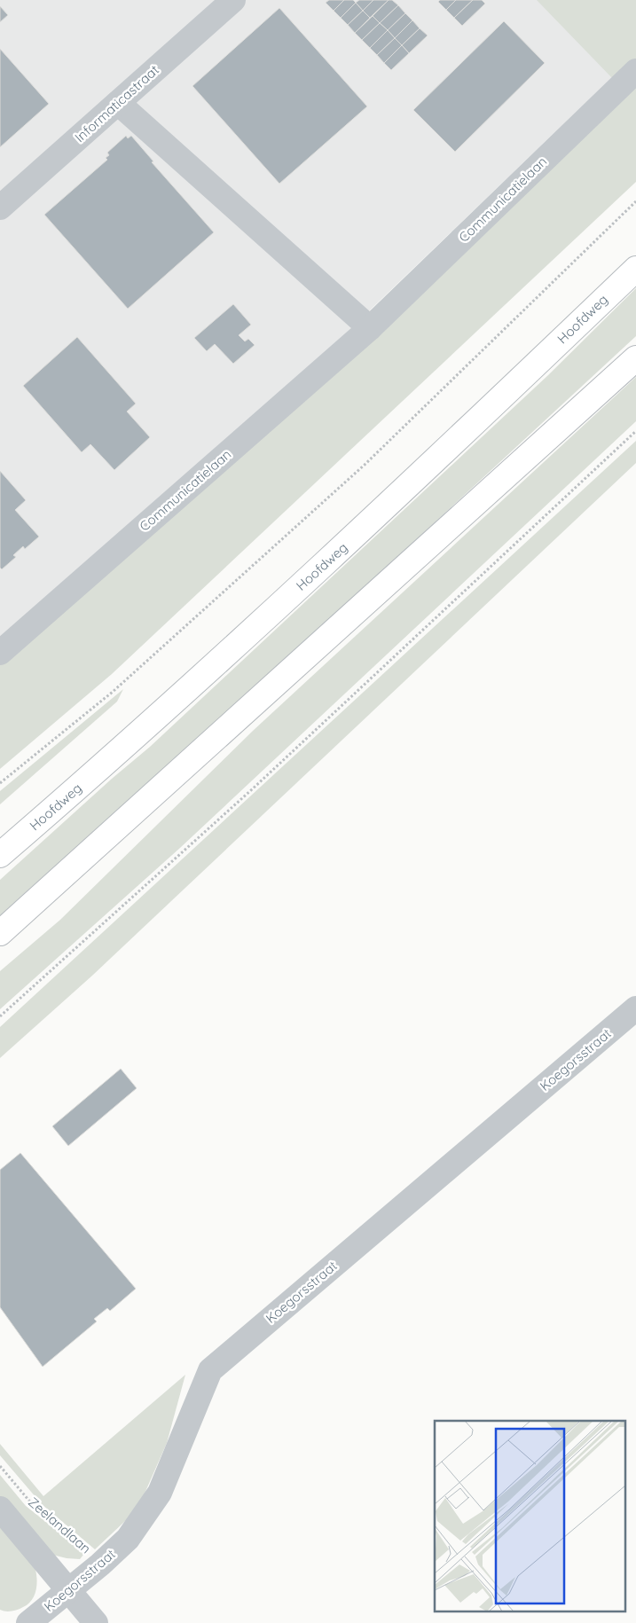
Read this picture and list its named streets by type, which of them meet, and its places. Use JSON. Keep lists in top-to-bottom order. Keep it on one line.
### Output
{"streets":{"main road":["Hoofdweg"],"street":["Informaticastraat","Communicatielaan","Koegorsstraat"],"path":["Zeelandlaan"]},"crossings":[["Koegorsstraat","Zeelandlaan"]]}
